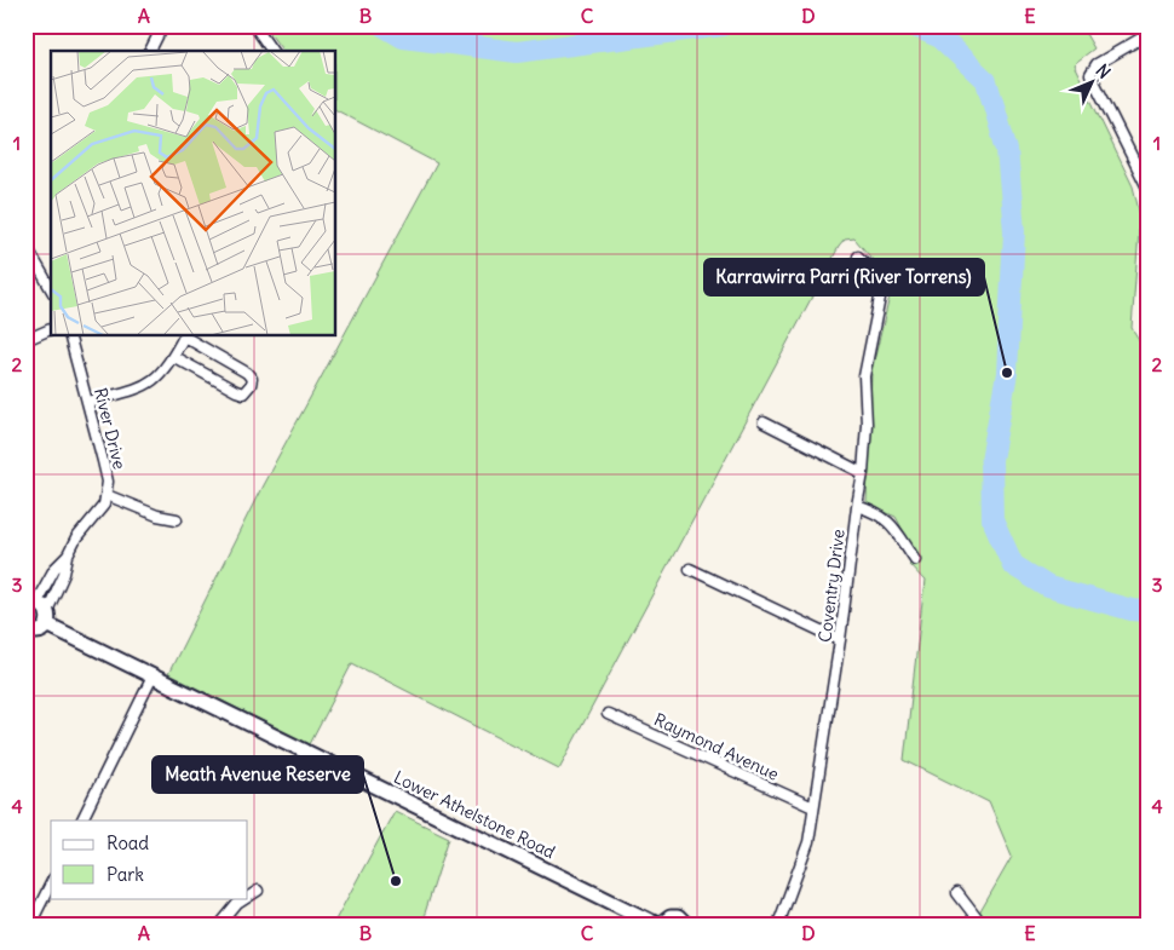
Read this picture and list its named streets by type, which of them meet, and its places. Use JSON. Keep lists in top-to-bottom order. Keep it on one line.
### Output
{"streets":{"street":["River Drive","Coventry Drive","Raymond Avenue","Lower Athelstone Road"]},"crossings":[["River Drive","Lower Athelstone Road"],["Coventry Drive","Raymond Avenue"]],"places":["Karrawirra Parri (River Torrens)","Meath Avenue Reserve"],"legend":["Road","Park"],"north":"top right","grid":{"columns":["A","B","C","D","E"],"rows":["1","2","3","4"]}}
